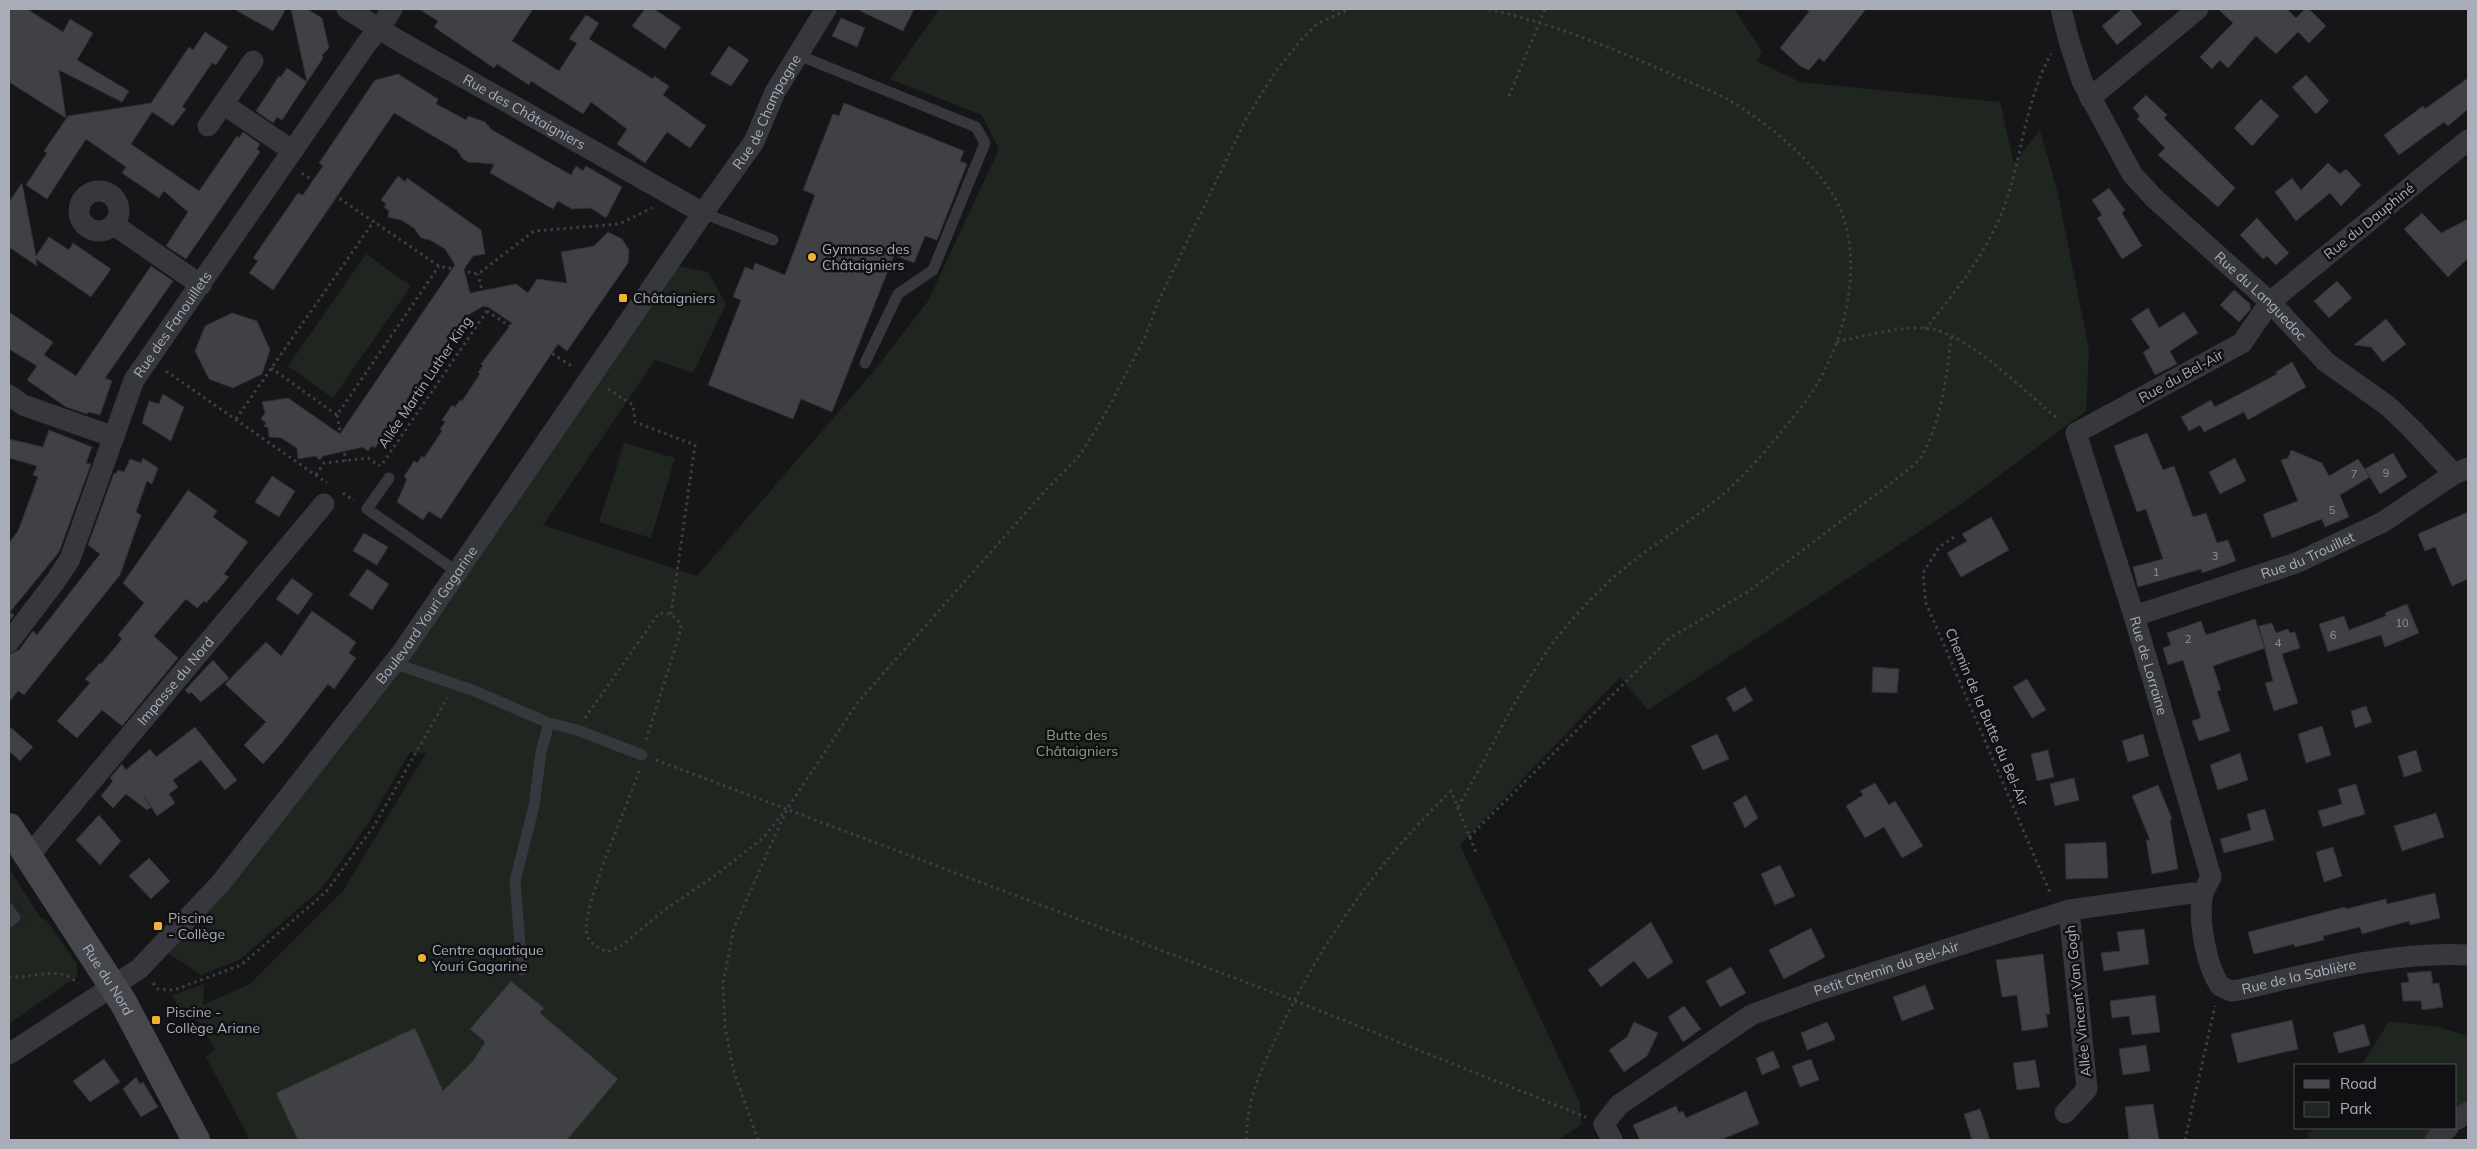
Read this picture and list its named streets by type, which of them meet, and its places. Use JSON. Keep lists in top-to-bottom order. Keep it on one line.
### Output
{"streets":{"street":["Rue des Châtaigniers","Rue de Champagne","Rue du Dauphiné","Rue du Languedoc","Rue des Fanouillets","Rue du Bel-Air","Rue du Trouillet","Boulevard Youri Gagarine","Rue de Lorraine","Impasse du Nord","Petit Chemin du Bel-Air","Rue de la Sablière","Rue du Nord","Allée Vincent Van Gogh"],"path":["Allée Martin Luther King","Chemin de la Butte du Bel-Air"]},"crossings":[["Rue des Châtaigniers","Rue de Champagne"],["Rue des Châtaigniers","Rue des Fanouillets"],["Rue des Châtaigniers","Boulevard Youri Gagarine"],["Rue de Champagne","Boulevard Youri Gagarine"],["Rue du Dauphiné","Rue du Languedoc"],["Rue du Dauphiné","Rue du Bel-Air"],["Rue du Languedoc","Rue du Bel-Air"],["Rue du Languedoc","Rue du Trouillet"],["Rue du Bel-Air","Rue de Lorraine"],["Allée Martin Luther King","Boulevard Youri Gagarine"],["Rue du Trouillet","Rue de Lorraine"],["Boulevard Youri Gagarine","Rue du Nord"],["Rue de Lorraine","Petit Chemin du Bel-Air"],["Rue de Lorraine","Rue de la Sablière"],["Impasse du Nord","Rue du Nord"],["Chemin de la Butte du Bel-Air","Petit Chemin du Bel-Air"],["Chemin de la Butte du Bel-Air","Allée Vincent Van Gogh"],["Petit Chemin du Bel-Air","Rue de la Sablière"],["Petit Chemin du Bel-Air","Allée Vincent Van Gogh"]],"parks":["Butte des Châtaigniers"],"places":{"other":["Gymnase des Châtaigniers","Centre aquatique Youri Gagarine"],"transit":["Châtaigniers","Piscine - Collège","Piscine - Collège Ariane"]},"house_numbers":["9","7","5","3","1","10","6","2","4"],"legend":["Road","Park"]}
